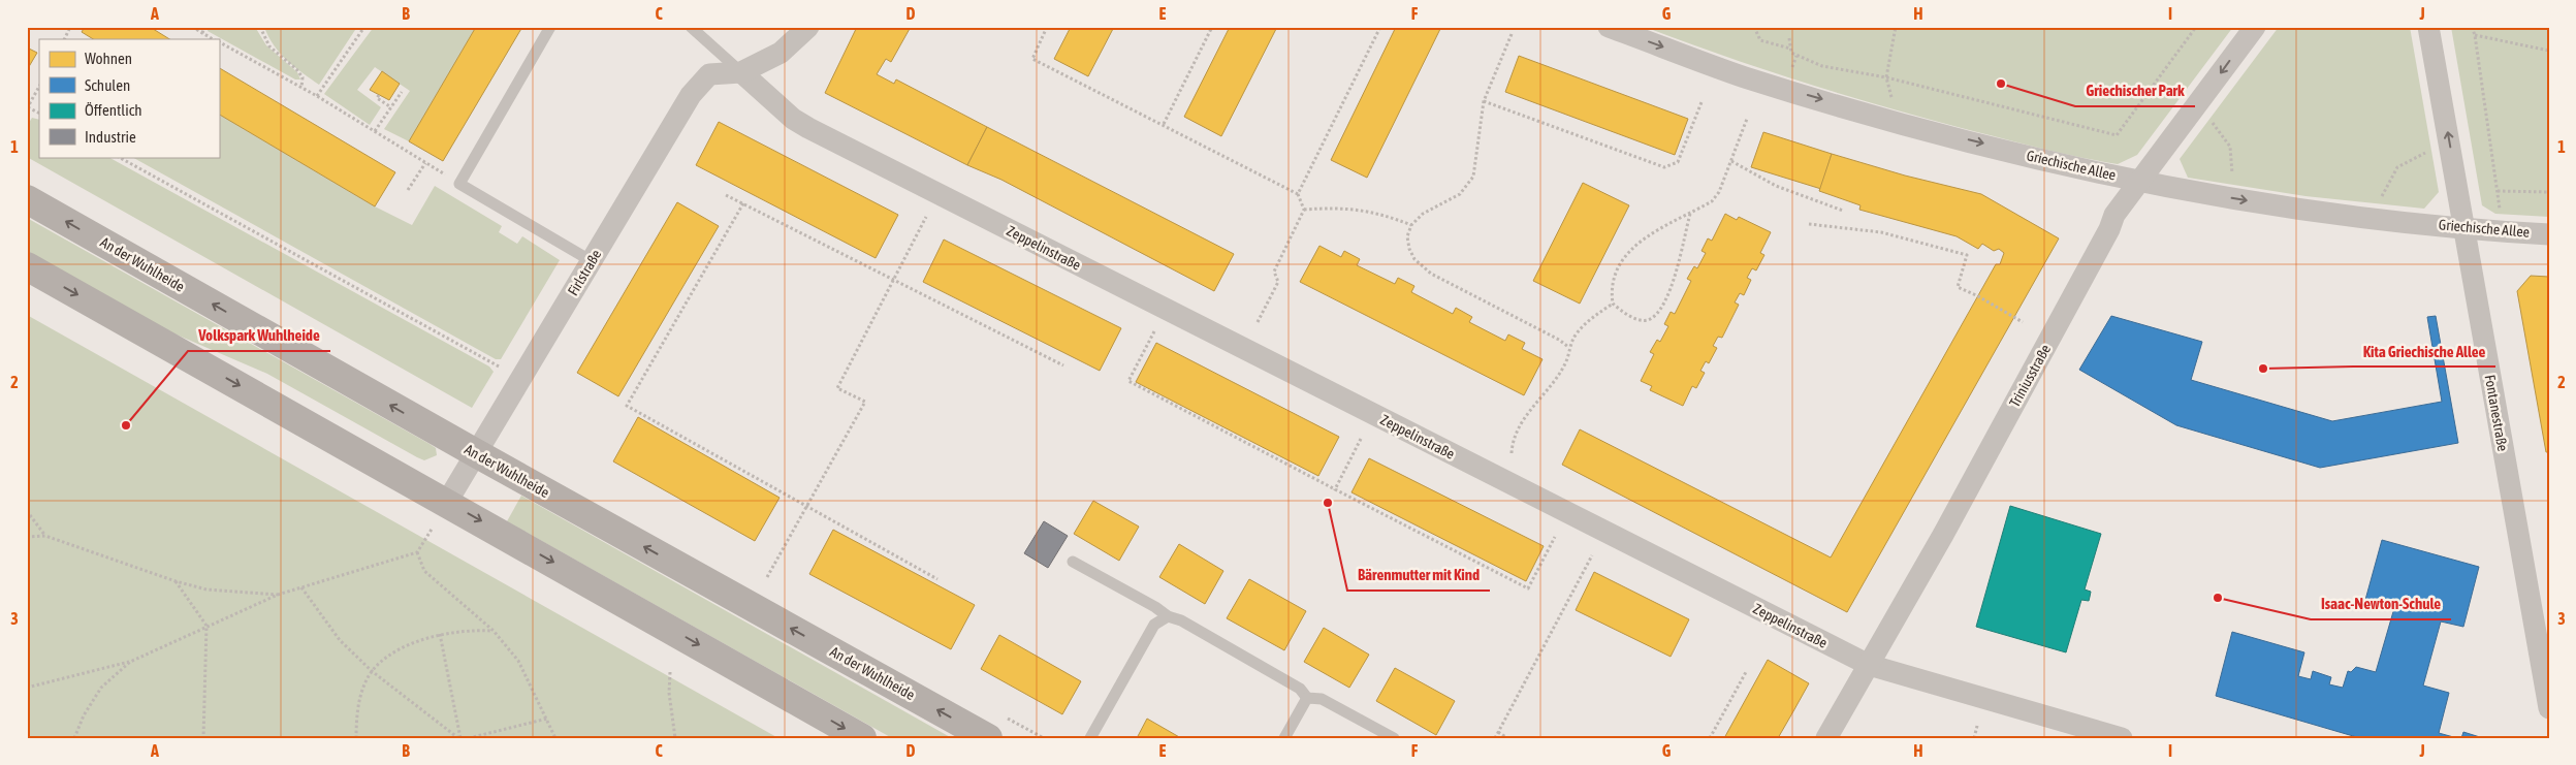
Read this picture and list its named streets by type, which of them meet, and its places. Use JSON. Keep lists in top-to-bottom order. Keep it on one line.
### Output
{"streets":{"main road":["An der Wuhlheide"],"street":["Griechische Allee","Zeppelinstraße","Firlstraße","Triniusstraße","Fontanestraße"]},"crossings":[["Griechische Allee","Triniusstraße"],["Griechische Allee","Fontanestraße"],["Zeppelinstraße","Firlstraße"],["Zeppelinstraße","Triniusstraße"],["An der Wuhlheide","Firlstraße"]],"one_way":["Griechische Allee"],"places":["Griechischer Park","Kita Griechische Allee","Volkspark Wuhlheide","Bärenmutter mit Kind","Isaac-Newton-Schule"],"legend":["Wohnen","Schulen","Öffentlich","Industrie"],"grid":{"columns":["A","B","C","D","E","F","G","H","I","J"],"rows":["1","2","3"]}}
